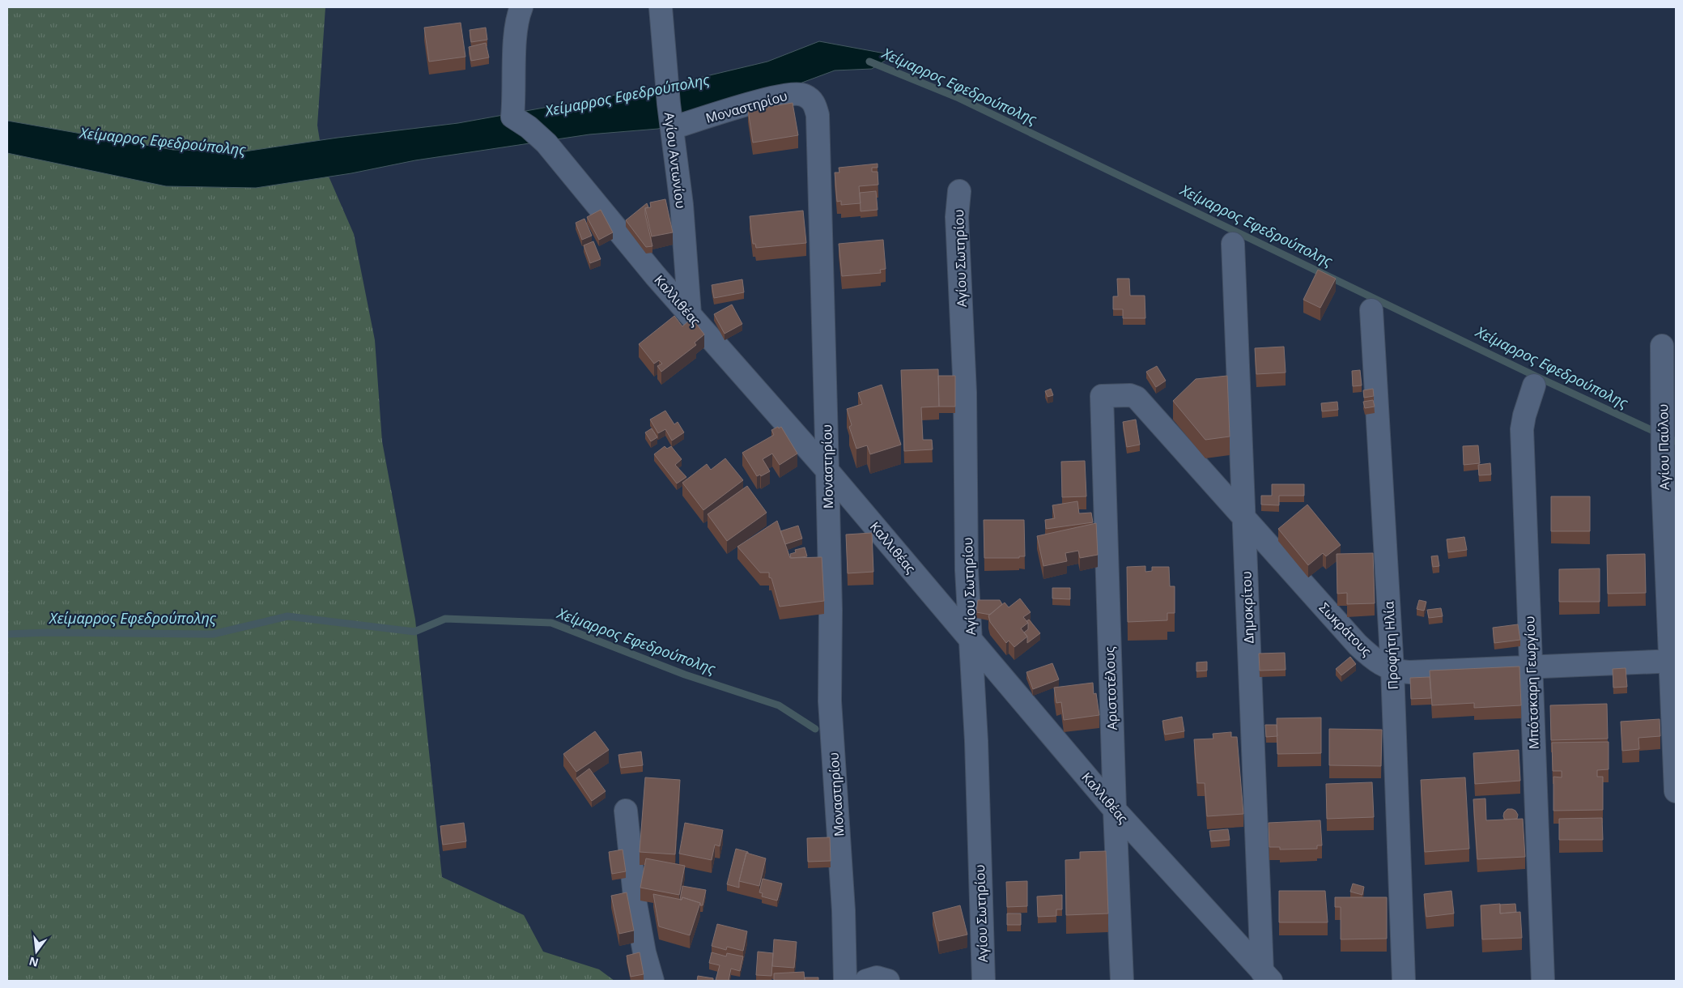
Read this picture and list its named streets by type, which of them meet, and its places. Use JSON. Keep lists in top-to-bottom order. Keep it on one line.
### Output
{"streets":{"street":["Μοναστηρίου","Αγίου Αντωνίου","Αγίου Σωτηρίου","Καλλιθέας","Αγίου Παύλου","Δημοκρίτου","Σωκράτους","Προφήτη Ηλία","Μπότσκαρη Γεωργίου","Αριστοτέλους"]},"crossings":[["Μοναστηρίου","Αγίου Αντωνίου"],["Μοναστηρίου","Καλλιθέας"],["Αγίου Αντωνίου","Καλλιθέας"],["Αγίου Σωτηρίου","Καλλιθέας"],["Καλλιθέας","Δημοκρίτου"],["Καλλιθέας","Αριστοτέλους"],["Αγίου Παύλου","Σωκράτους"],["Δημοκρίτου","Σωκράτους"],["Σωκράτους","Προφήτη Ηλία"],["Σωκράτους","Μπότσκαρη Γεωργίου"],["Σωκράτους","Αριστοτέλους"]],"water":["Χείμαρρος Εφεδρούπολης"],"north":"bottom"}
